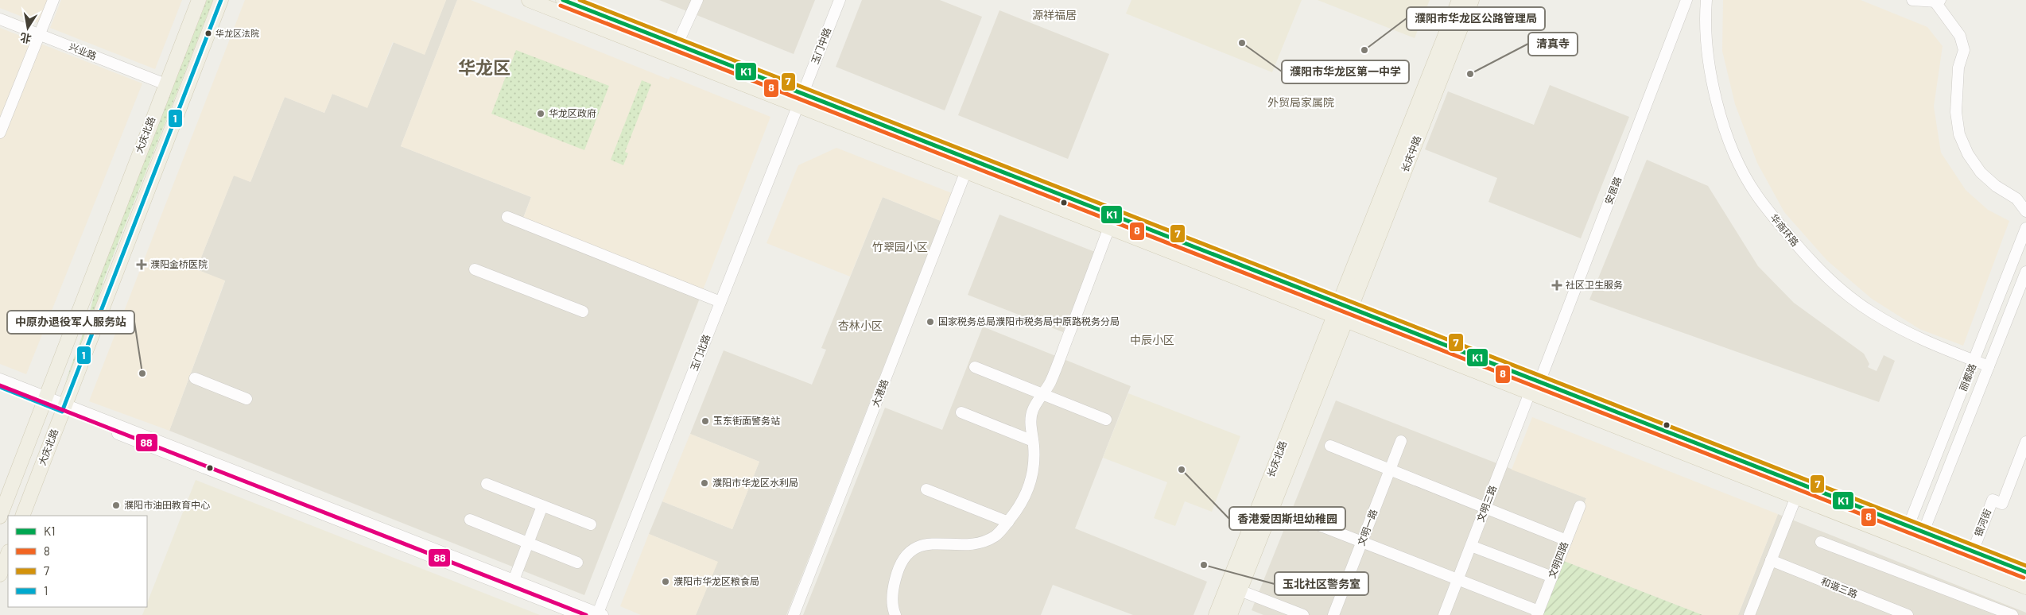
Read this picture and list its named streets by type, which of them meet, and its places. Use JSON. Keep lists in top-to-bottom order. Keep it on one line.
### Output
{"streets":{"main road":["大庆北路","长庆中路","长庆北路"],"street":["玉门中路","兴业路","安居路","华商环路","玉门北路","丽都路","大港路","文明三路","银河街","文明一路","文明四路","和谐三路"]},"crossings":[["玉门中路","玉门北路"],["兴业路","大庆北路"],["长庆中路","长庆北路"],["安居路","文明三路"],["华商环路","丽都路"]],"districts":["源祥福居","华龙区","外贸局家属院","竹翠园小区","杏林小区","中辰小区"],"places":{"other":["华龙区法院","濮阳市华龙区第一中学","濮阳市华龙区公路管理局","清真寺","华龙区政府","国家税务总局濮阳市税务局中原路税务分局","中原办退役军人服务站","玉东街面警务站","香港爱因斯坦幼稚园","濮阳市华龙区水利局","濮阳市油田教育中心","玉北社区警务室","濮阳市华龙区粮食局"],"health":["濮阳金桥医院","社区卫生服务"]},"lines":["transit line K1","transit line 7","transit line 1","transit line 8","transit line 88"],"legend":["K1","8","7","1"],"north":"bottom"}
